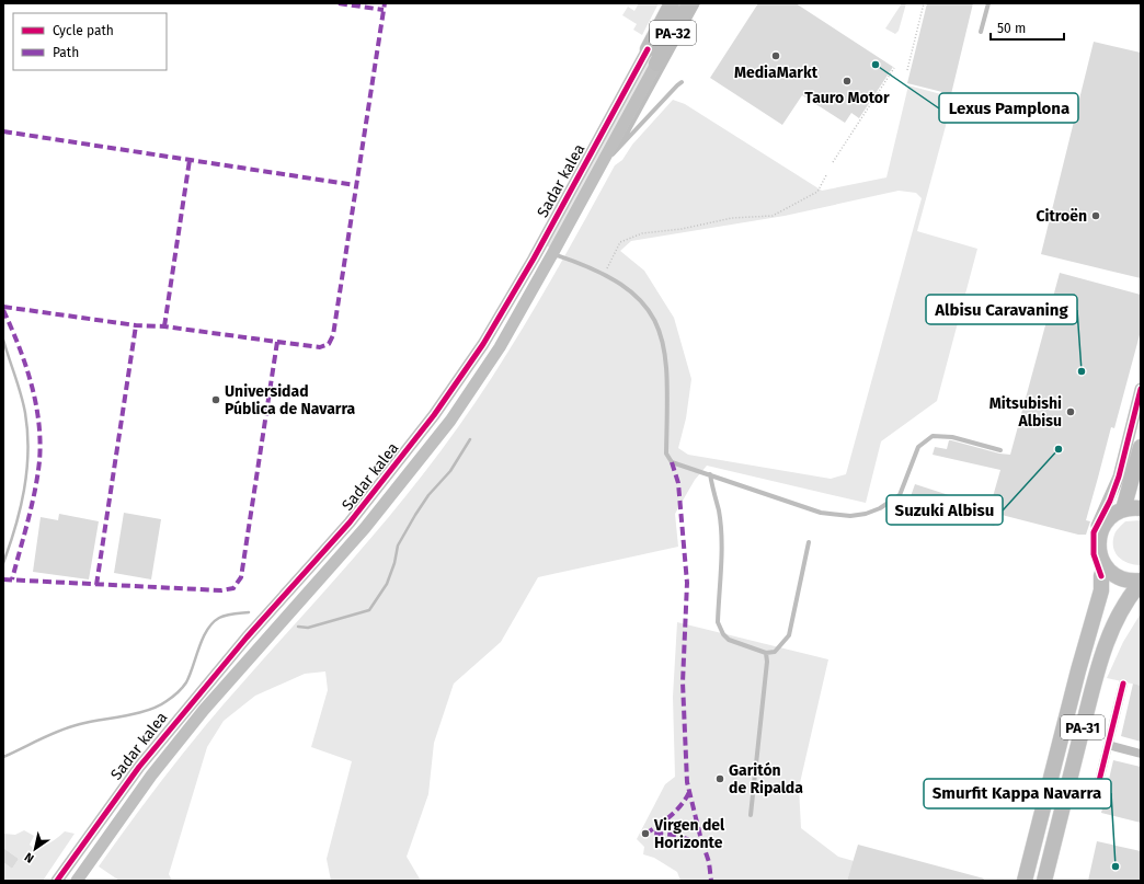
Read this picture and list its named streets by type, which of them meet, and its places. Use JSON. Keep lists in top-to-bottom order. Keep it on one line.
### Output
{"streets":{"highway":["PA-32","PA-31"],"street":["Sadar kalea"]},"crossings":[["PA-32","Sadar kalea"]],"places":["MediaMarkt","Lexus Pamplona","Tauro Motor","Citroën","Albisu Caravaning","Universidad Pública de Navarra","Mitsubishi Albisu","Suzuki Albisu","Garitón de Ripalda","Virgen del Horizonte","Smurfit Kappa Navarra"],"legend":["Cycle path","Path"],"scale_bar":"50 m","north":"bottom left"}
